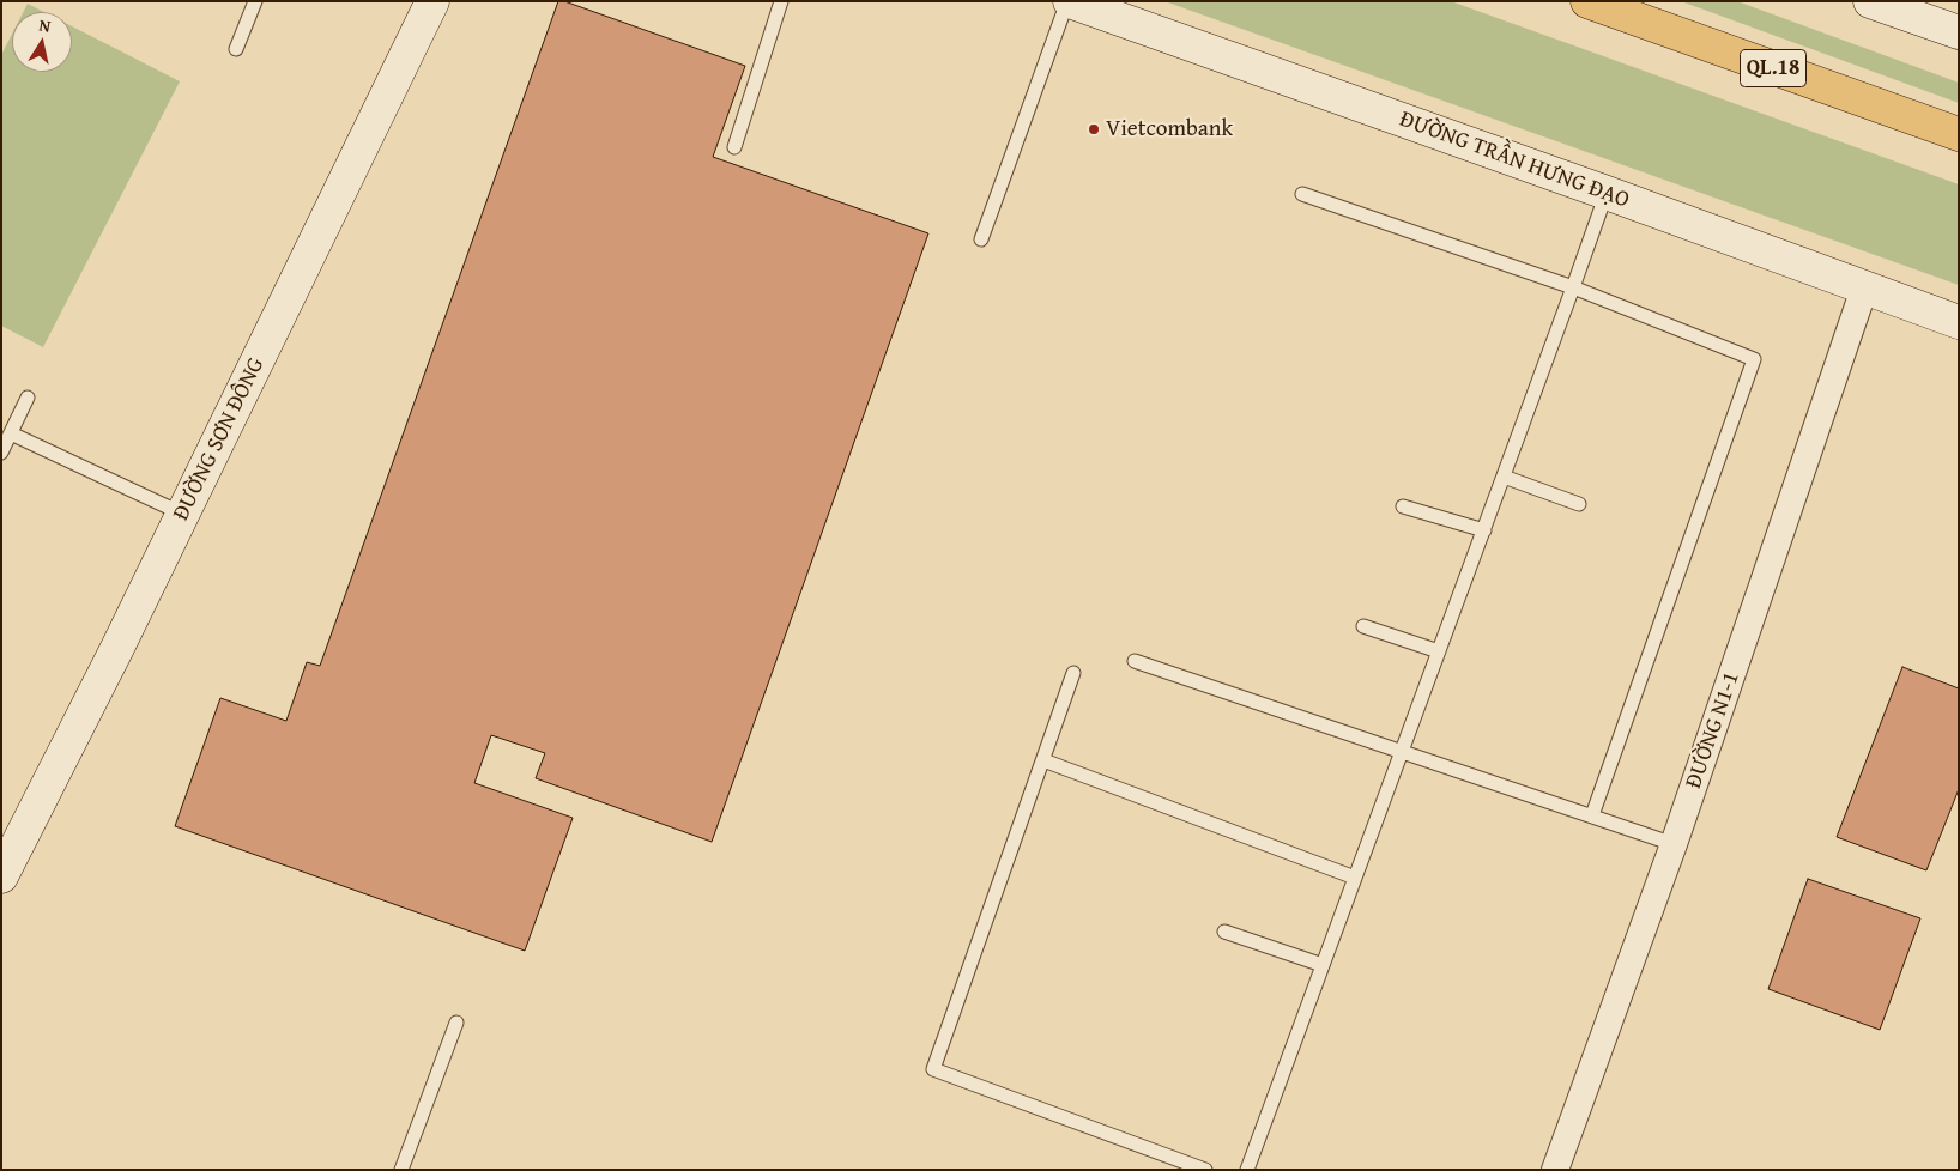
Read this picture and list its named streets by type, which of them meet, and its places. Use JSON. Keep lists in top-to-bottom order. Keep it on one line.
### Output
{"streets":{"highway":["QL.18"],"main road":["ĐƯỜNG TRẦN HƯNG ĐẠO","ĐƯỜNG SƠN ĐÔNG"],"street":["ĐƯỜNG N1-1"]},"crossings":[["ĐƯỜNG TRẦN HƯNG ĐẠO","ĐƯỜNG N1-1"]],"places":["Vietcombank"],"north":"top"}
